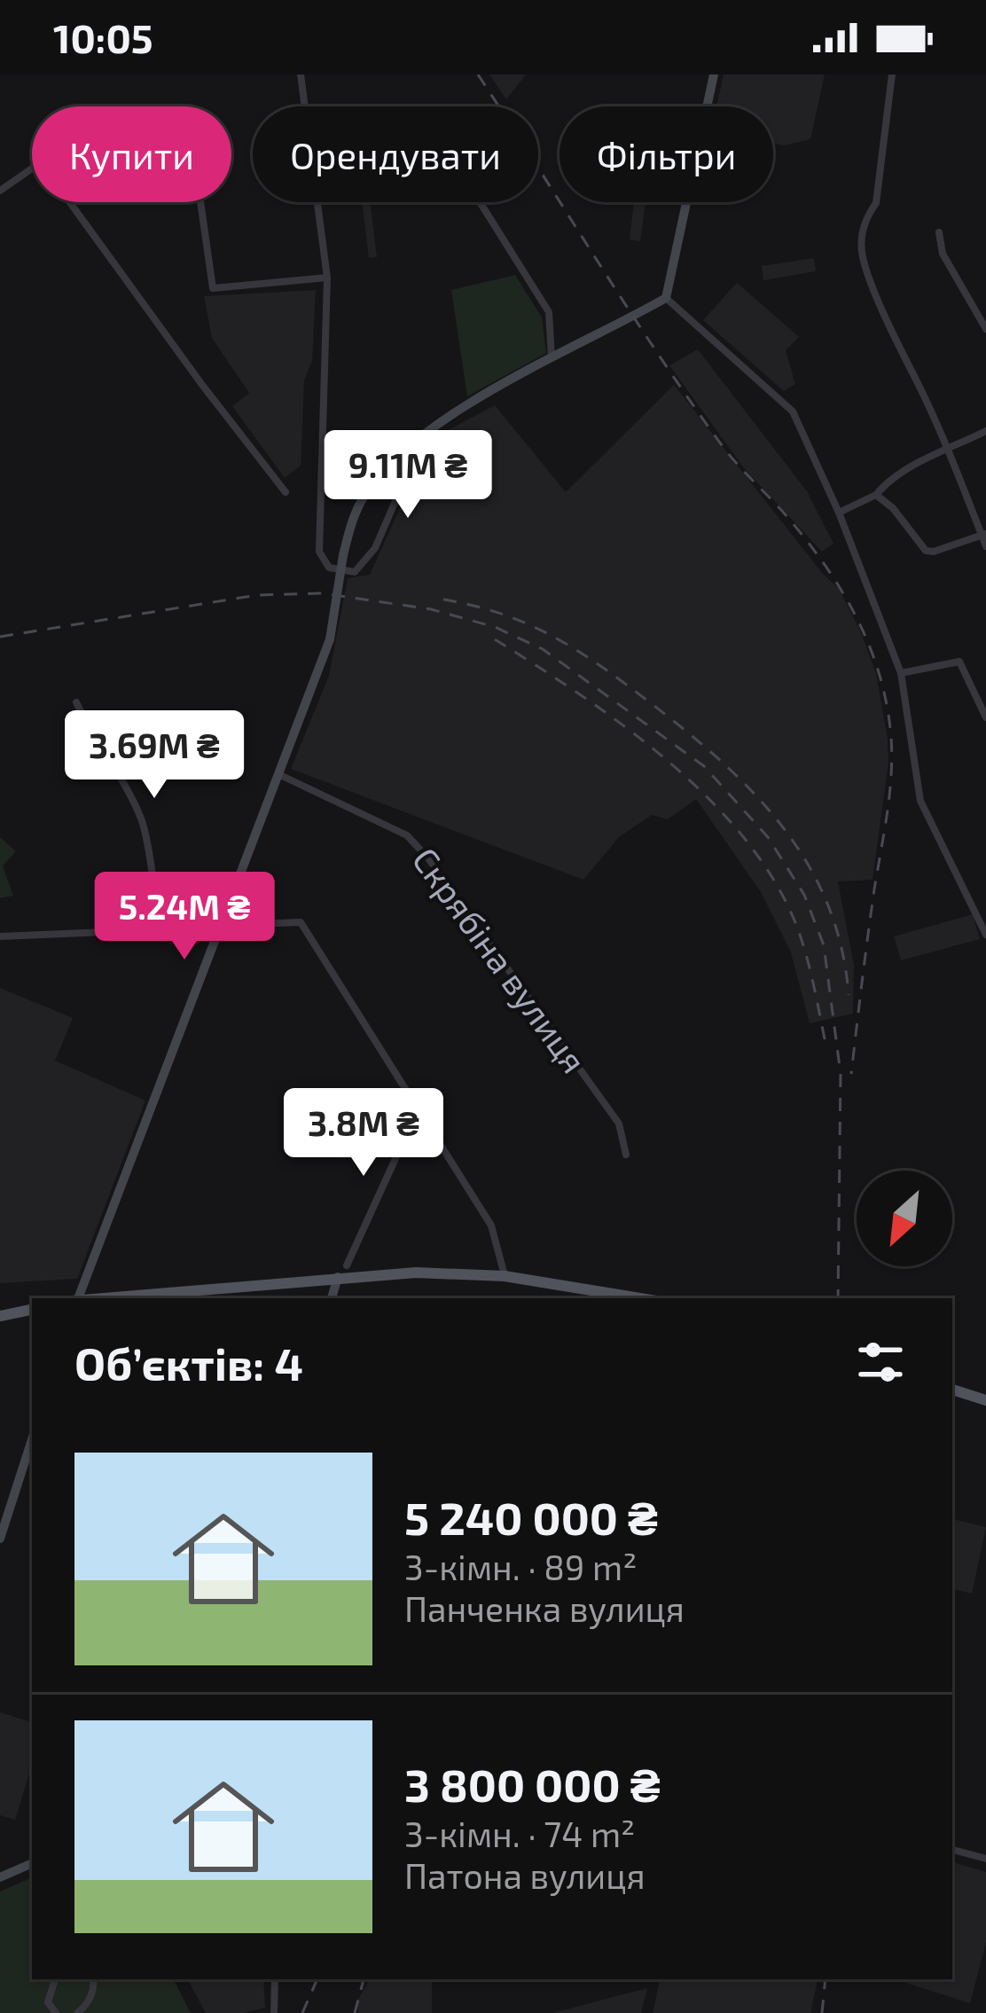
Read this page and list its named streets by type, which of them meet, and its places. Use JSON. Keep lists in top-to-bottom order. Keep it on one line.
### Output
{"streets":{"street":["Скрябіна вулиця"]},"north":"bottom left","page":{"status":"10:05","chip":["Купити","Орендувати","Фільтри"],"price":["9.11M ₴","3.69M ₴","5.24M ₴","3.8M ₴"],"heading":"Об’єктів: 4","list":[{"name":"5 240 000 ₴","note":"3-кімн. · 89 m² · Панченка вулиця"},{"name":"3 800 000 ₴","note":"3-кімн. · 74 m² · Патона вулиця"}]}}
